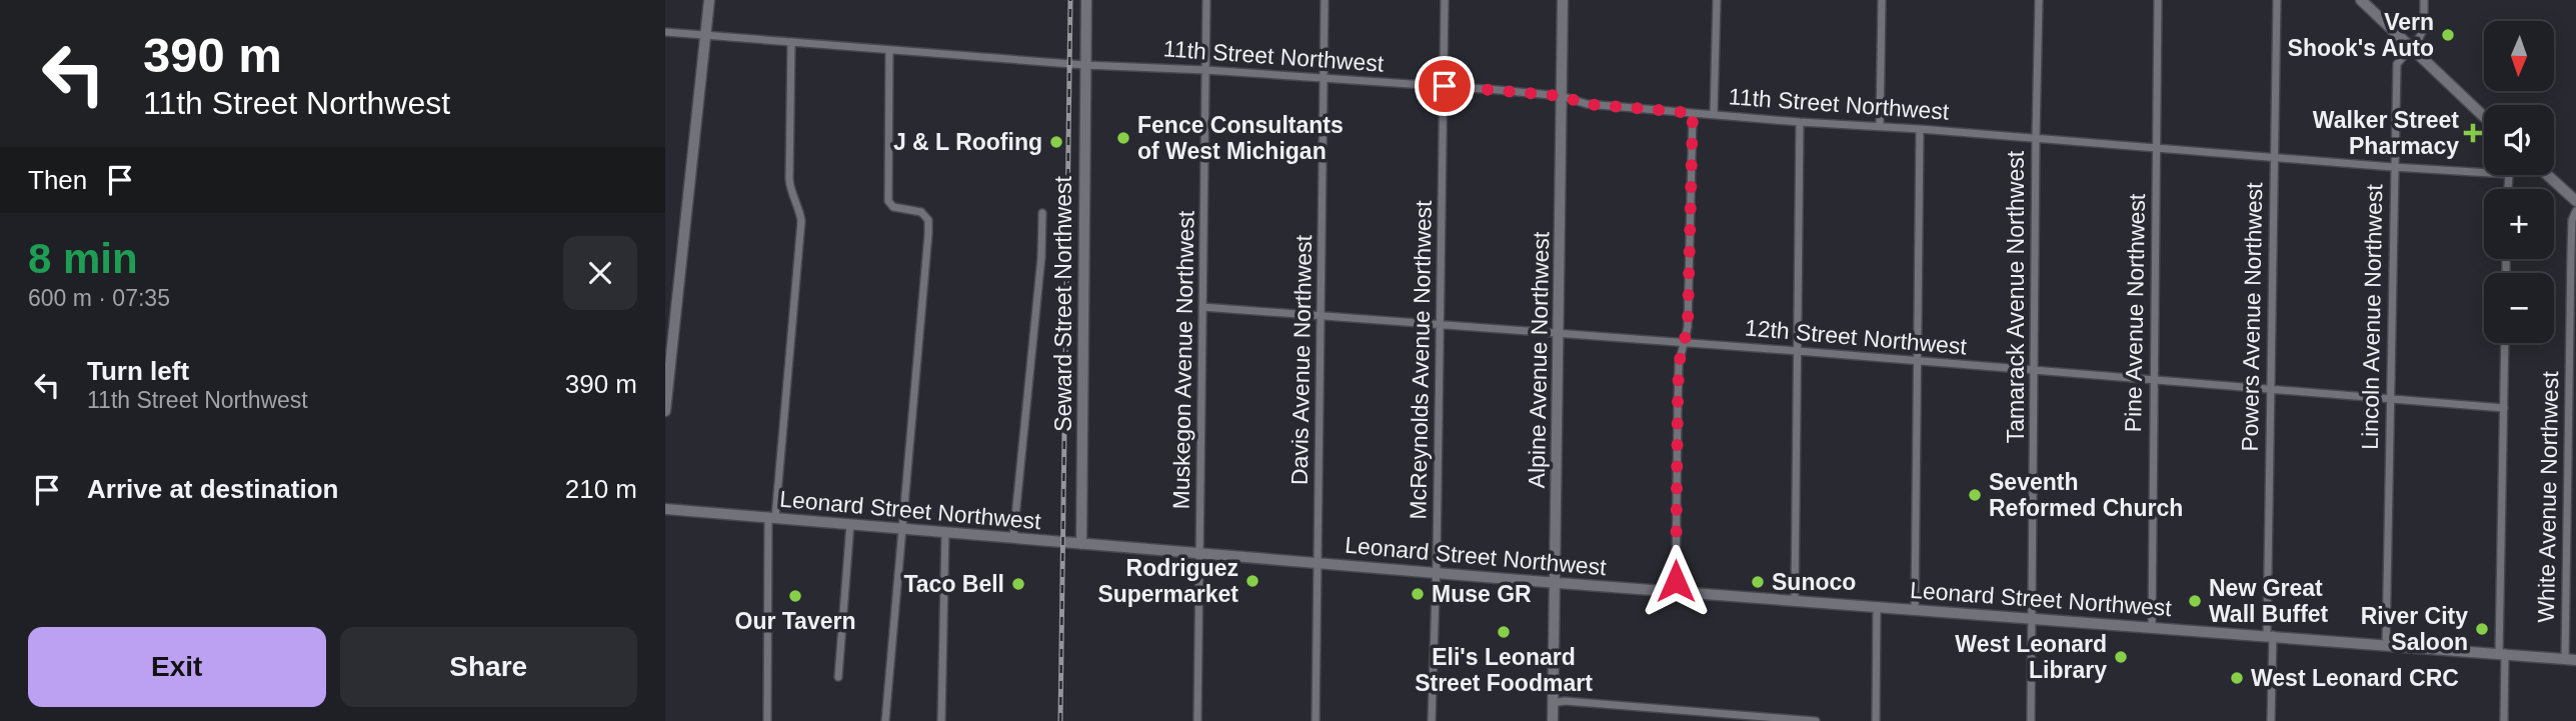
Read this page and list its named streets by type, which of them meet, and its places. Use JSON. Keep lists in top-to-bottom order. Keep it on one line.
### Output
{"streets":{"main road":["Seward Street Northwest","Alpine Avenue Northwest","Leonard Street Northwest"],"street":["11th Street Northwest","Tamarack Avenue Northwest","Pine Avenue Northwest","Powers Avenue Northwest","Lincoln Avenue Northwest","12th Street Northwest","Muskegon Avenue Northwest","Davis Avenue Northwest","McReynolds Avenue Northwest","White Avenue Northwest"]},"crossings":[["11th Street Northwest","Tamarack Avenue Northwest"],["11th Street Northwest","Seward Street Northwest"],["11th Street Northwest","Pine Avenue Northwest"],["11th Street Northwest","Powers Avenue Northwest"],["11th Street Northwest","Lincoln Avenue Northwest"],["11th Street Northwest","Muskegon Avenue Northwest"],["11th Street Northwest","Davis Avenue Northwest"],["11th Street Northwest","McReynolds Avenue Northwest"],["11th Street Northwest","Alpine Avenue Northwest"],["Tamarack Avenue Northwest","12th Street Northwest"],["Tamarack Avenue Northwest","Leonard Street Northwest"],["Seward Street Northwest","Leonard Street Northwest"],["Pine Avenue Northwest","12th Street Northwest"],["Pine Avenue Northwest","Leonard Street Northwest"],["Powers Avenue Northwest","12th Street Northwest"],["Powers Avenue Northwest","Leonard Street Northwest"],["Lincoln Avenue Northwest","12th Street Northwest"],["Lincoln Avenue Northwest","Leonard Street Northwest"],["12th Street Northwest","Muskegon Avenue Northwest"],["12th Street Northwest","Davis Avenue Northwest"],["12th Street Northwest","McReynolds Avenue Northwest"],["12th Street Northwest","Alpine Avenue Northwest"],["Muskegon Avenue Northwest","Leonard Street Northwest"],["Davis Avenue Northwest","Leonard Street Northwest"],["McReynolds Avenue Northwest","Leonard Street Northwest"],["Alpine Avenue Northwest","Leonard Street Northwest"],["White Avenue Northwest","Leonard Street Northwest"]],"places":{"other":["Vern Shook's Auto","Fence Consultants of West Michigan","J & L Roofing","Seventh Reformed Church","Rodriguez Supermarket","Sunoco","Taco Bell","Muse GR","Our Tavern","New Great Wall Buffet","River City Saloon","Eli's Leonard Street Foodmart","West Leonard Library","West Leonard CRC"],"health":["Walker Street Pharmacy"]},"north":"bottom","page":{"turn":["390 m","11th Street Northwest"],"map_buttons":["+","−"],"then":"Then","heading":["8 min","600 m · 07:35"],"list":[{"name":"Turn left","note":"11th Street Northwest","value":"390 m"},{"name":"Arrive at destination","value":"210 m"}],"buttons":["Exit","Share"]}}
